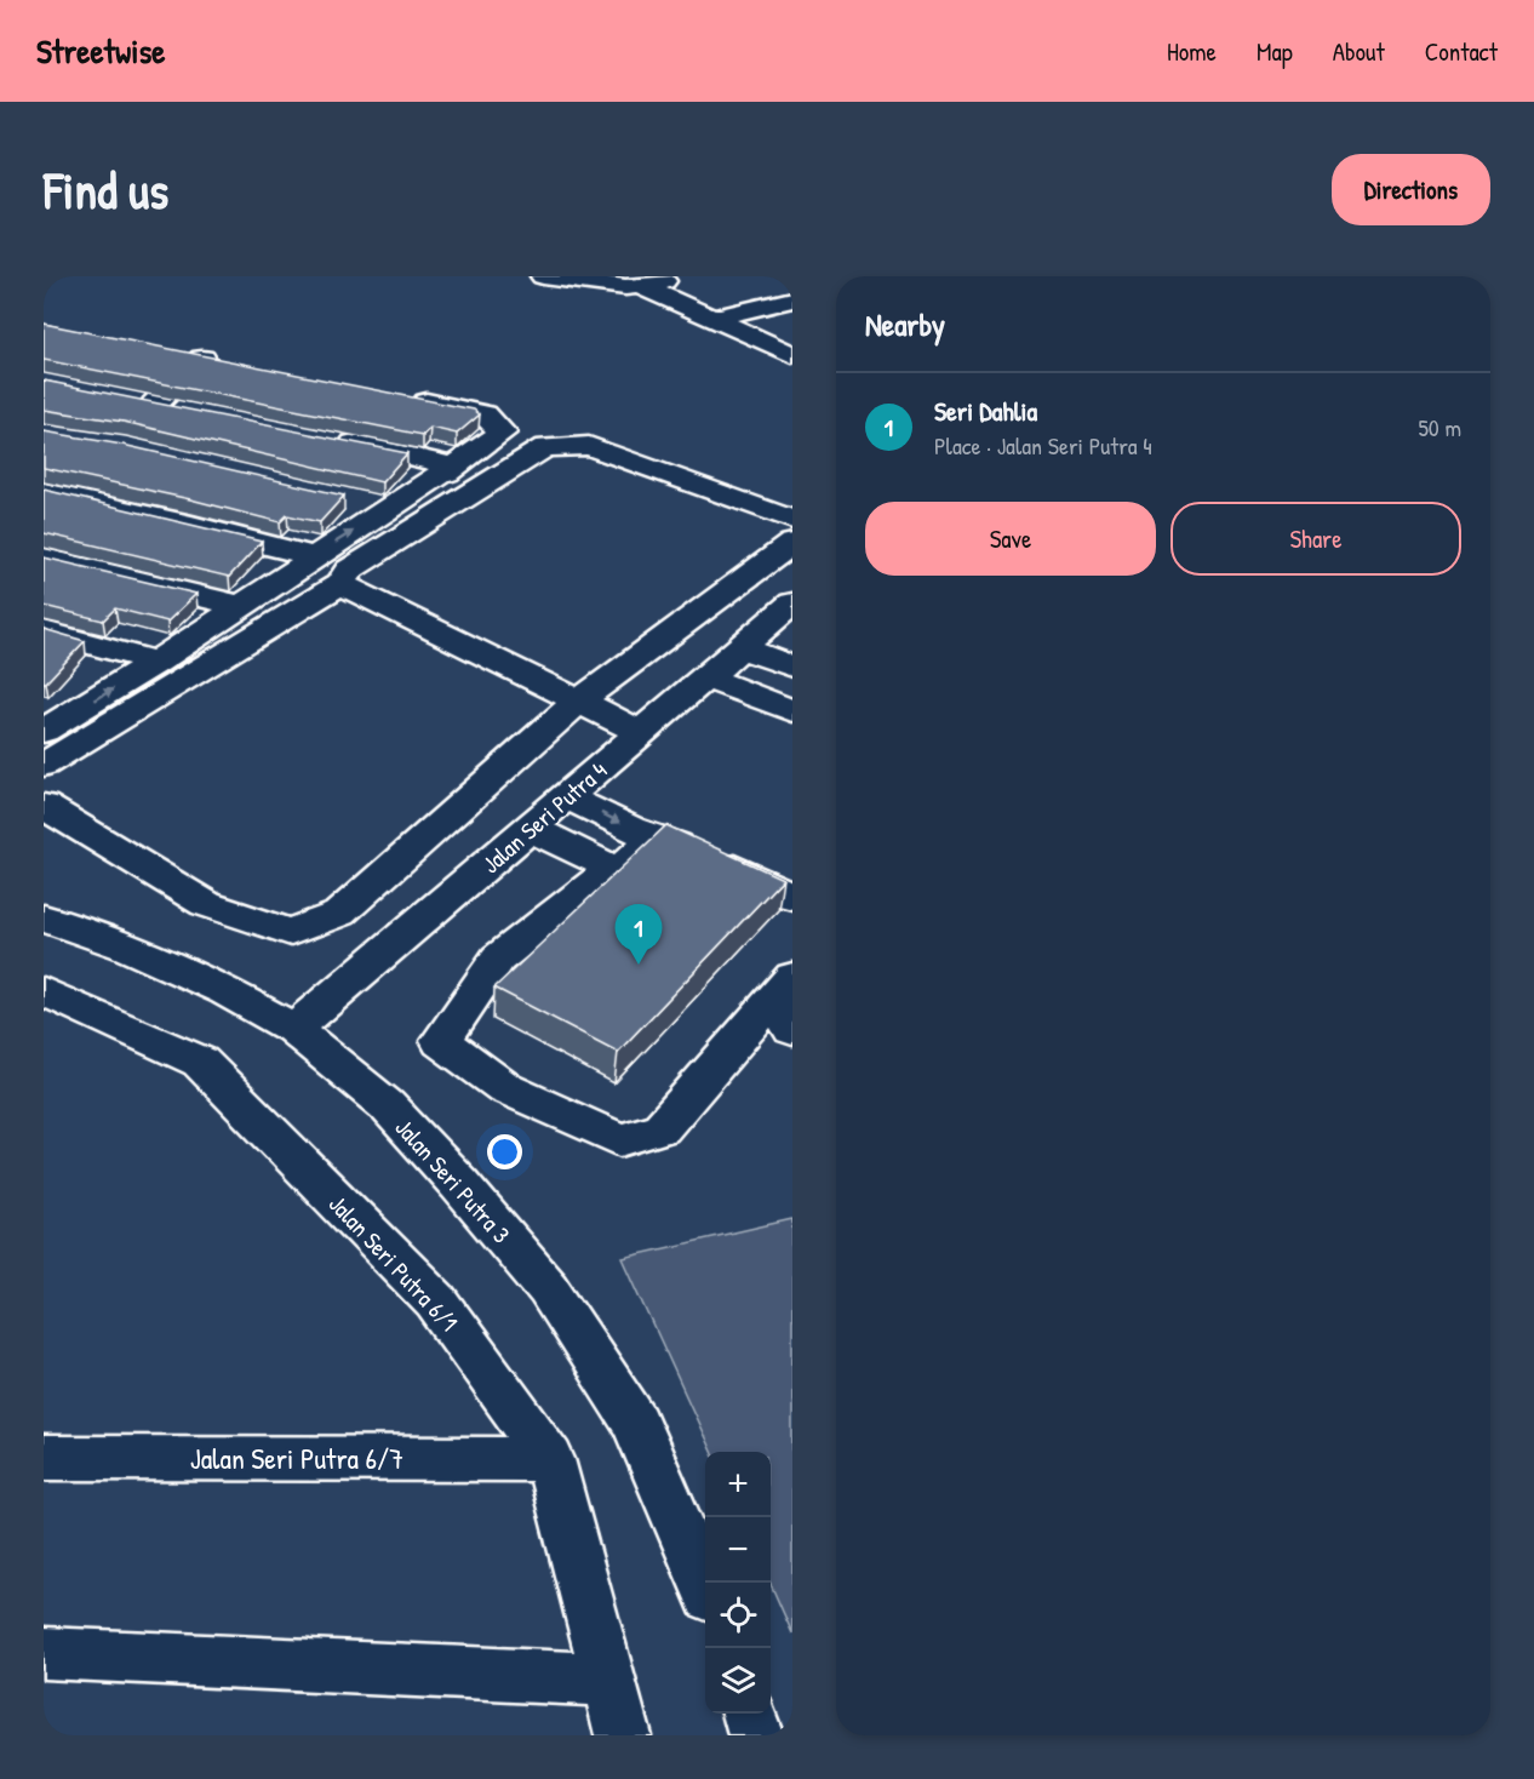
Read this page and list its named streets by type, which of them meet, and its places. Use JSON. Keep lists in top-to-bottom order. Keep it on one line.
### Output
{"streets":{"street":["Jalan Seri Putra 4","Jalan Seri Putra 3","Jalan Seri Putra 6/1","Jalan Seri Putra 6/7"]},"crossings":[["Jalan Seri Putra 4","Jalan Seri Putra 3"],["Jalan Seri Putra 6/1","Jalan Seri Putra 6/7"]],"page":{"header":"Streetwise","nav":["Home","Map","About","Contact"],"buttons":["Directions",["Save","Share"]],"title":"Find us","heading":"Nearby","list":[{"mark":"1","name":"Seri Dahlia","note":"Place · Jalan Seri Putra 4","value":"50 m"}],"pins":"1","map_buttons":["+","−"]}}
